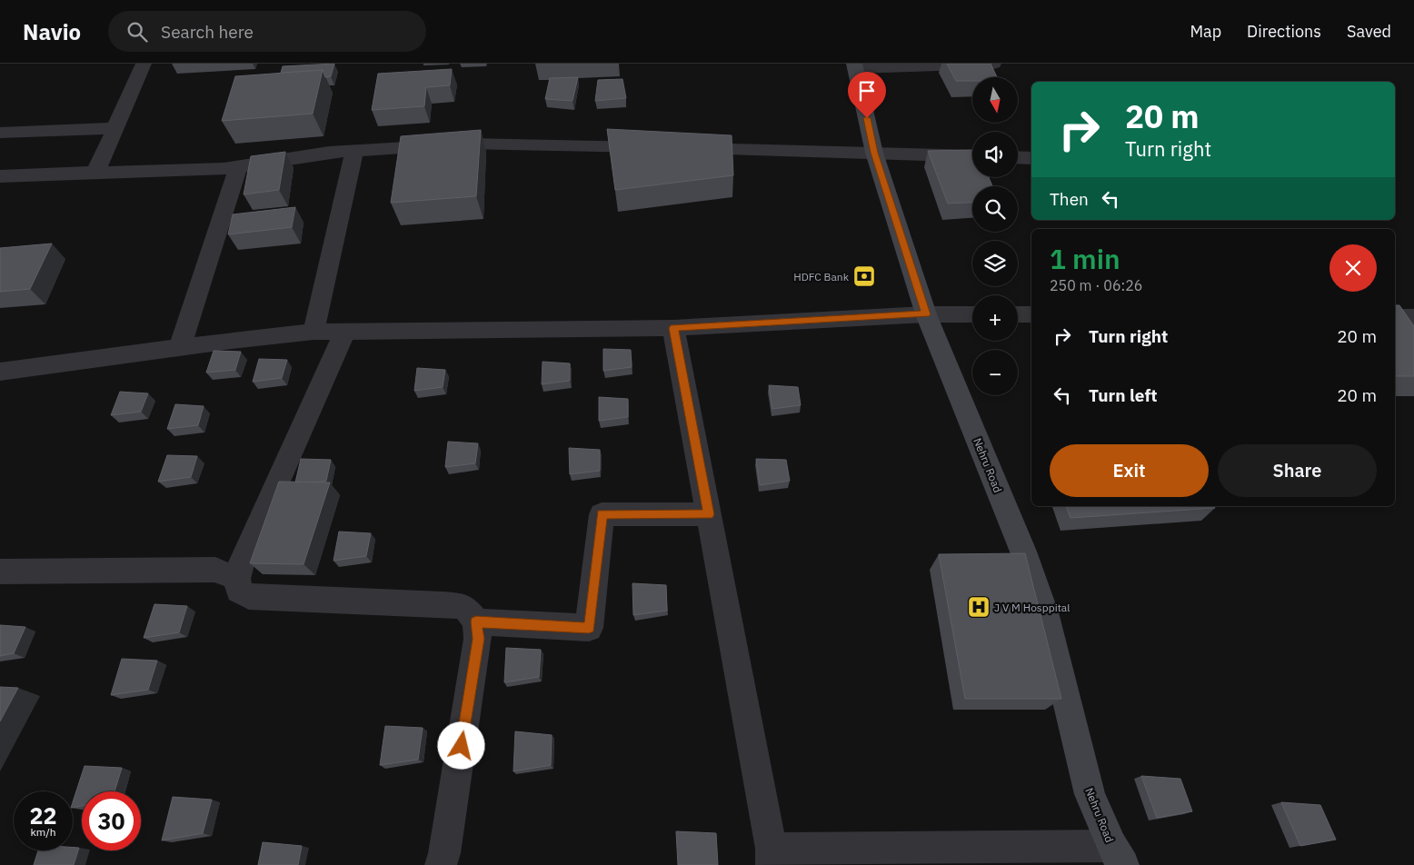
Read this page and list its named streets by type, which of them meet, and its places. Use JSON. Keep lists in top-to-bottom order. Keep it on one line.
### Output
{"streets":{"main road":["Nehru Road"]},"places":{"bank":["HDFC Bank"],"hospital":["J V M Hosppital"]},"north":"bottom","page":{"header":"Navio","search":"Search here","nav":["Map","Directions","Saved"],"map_buttons":["+","−"],"turn":["20 m","Turn right"],"then":"Then","heading":["1 min","250 m · 06:26"],"list":[{"name":"Turn right","value":"20 m"},{"name":"Turn left","value":"20 m"}],"buttons":["Exit","Share"],"speed":"22 km/h","limit":"30"}}
